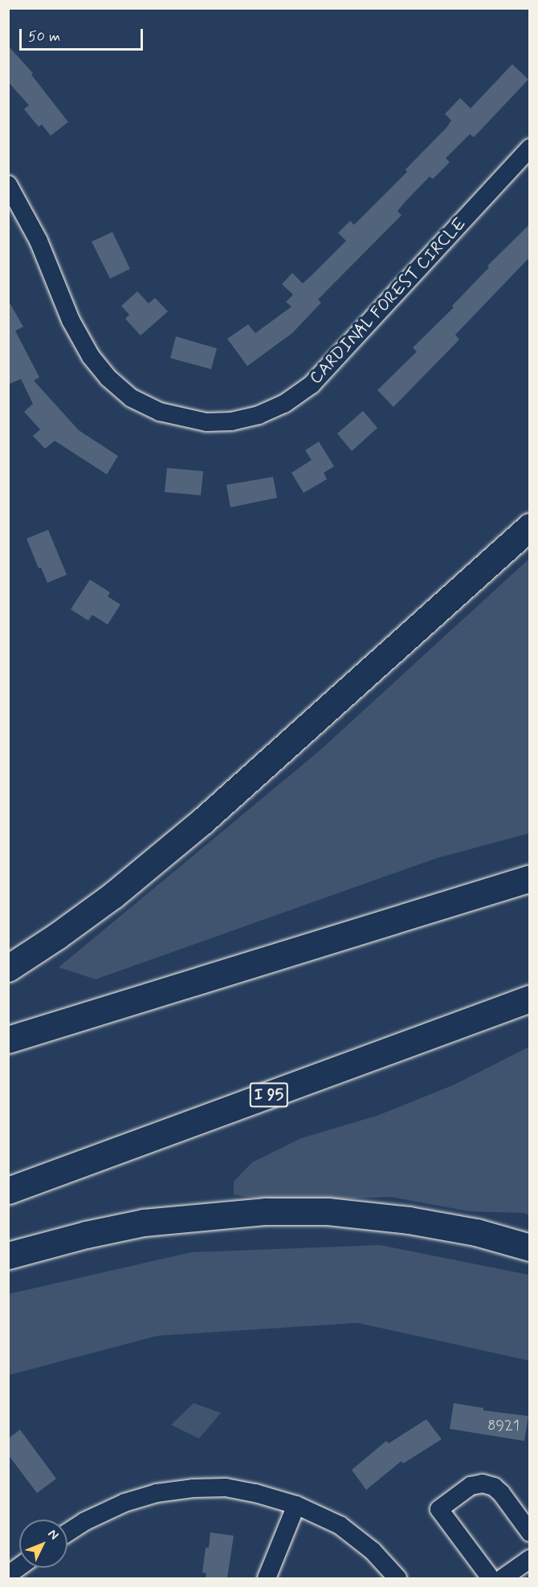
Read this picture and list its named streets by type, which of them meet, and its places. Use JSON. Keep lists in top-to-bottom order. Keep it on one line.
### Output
{"streets":{"highway":["I 95"],"street":["CARDINAL FOREST CIRCLE"]},"house_numbers":["8921"],"scale_bar":"50 m","north":"top right"}
